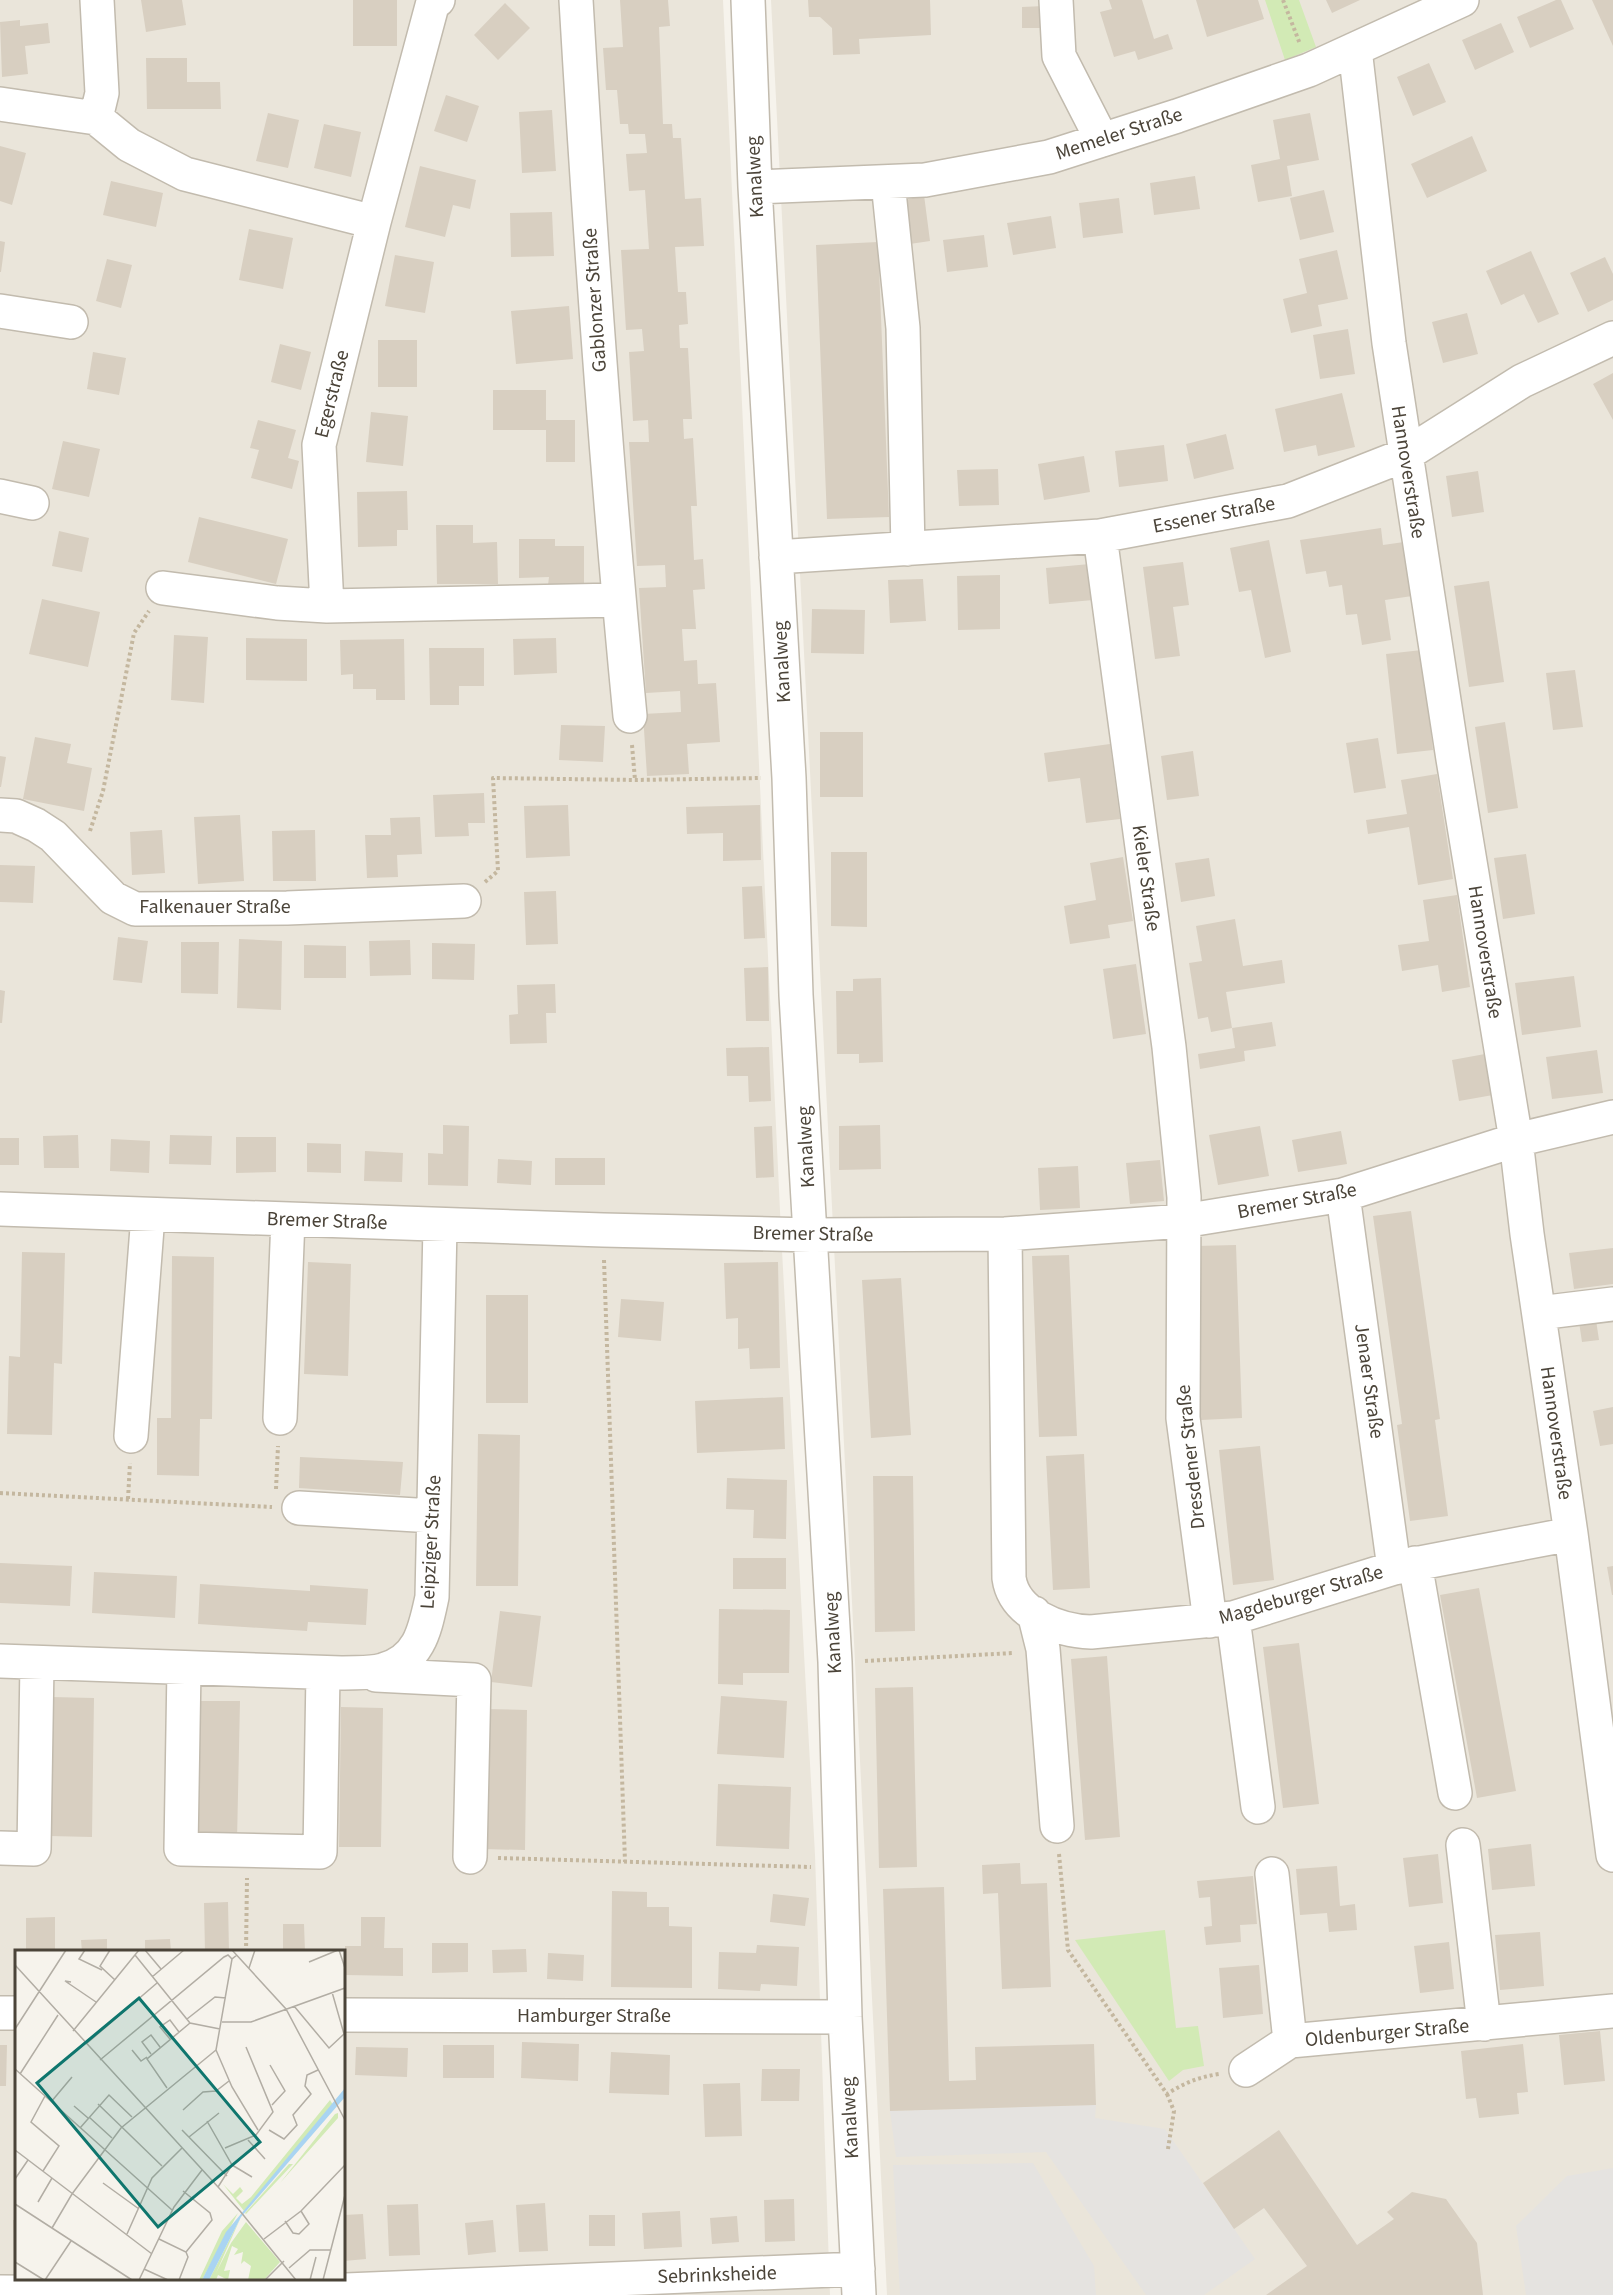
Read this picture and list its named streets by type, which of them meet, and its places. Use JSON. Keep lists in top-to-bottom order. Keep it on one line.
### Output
{"streets":{"street":["Memeler Straße","Kanalweg","Gablonzer Straße","Egerstraße","Hannoverstraße","Essener Straße","Kieler Straße","Falkenauer Straße","Bremer Straße","Jenaer Straße","Dresdener Straße","Leipziger Straße","Magdeburger Straße","Hamburger Straße","Oldenburger Straße","Sebrinksheide"]},"crossings":[["Memeler Straße","Kanalweg"],["Memeler Straße","Hannoverstraße"],["Kanalweg","Essener Straße"],["Kanalweg","Bremer Straße"],["Kanalweg","Hamburger Straße"],["Kanalweg","Sebrinksheide"],["Hannoverstraße","Essener Straße"],["Hannoverstraße","Bremer Straße"],["Hannoverstraße","Magdeburger Straße"],["Essener Straße","Kieler Straße"],["Kieler Straße","Bremer Straße"],["Kieler Straße","Dresdener Straße"],["Bremer Straße","Jenaer Straße"],["Bremer Straße","Dresdener Straße"],["Bremer Straße","Leipziger Straße"],["Bremer Straße","Magdeburger Straße"],["Jenaer Straße","Magdeburger Straße"],["Dresdener Straße","Magdeburger Straße"]]}
